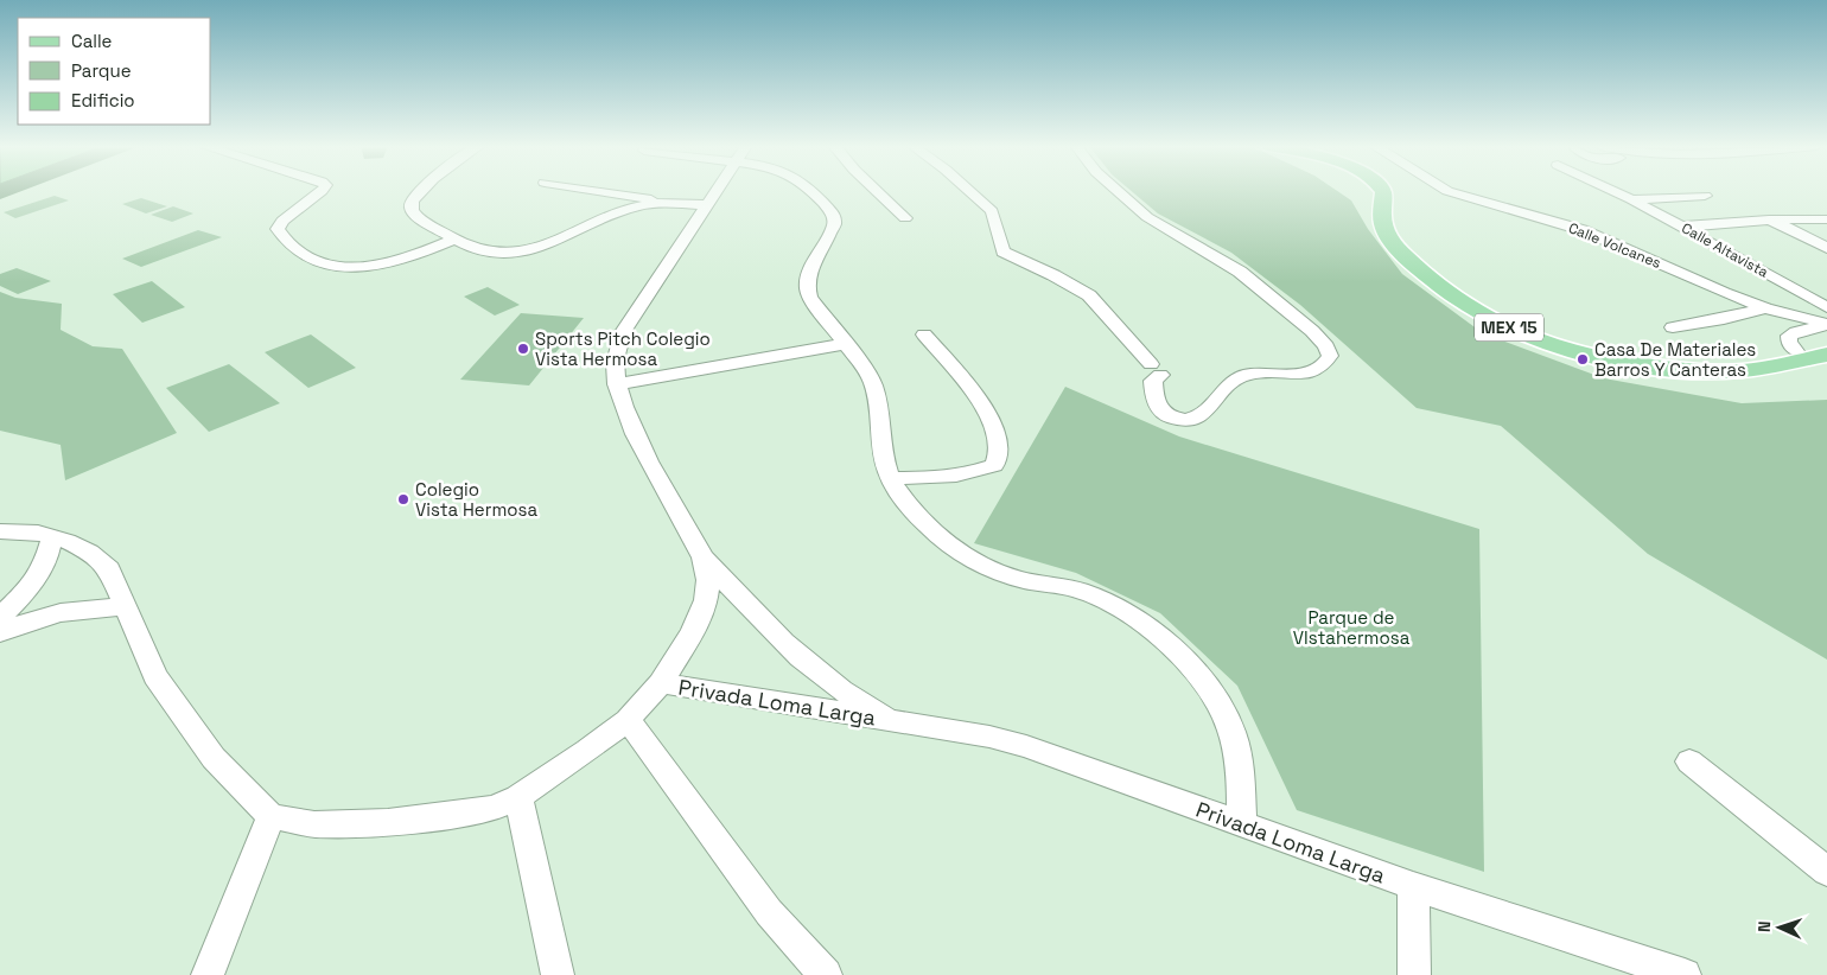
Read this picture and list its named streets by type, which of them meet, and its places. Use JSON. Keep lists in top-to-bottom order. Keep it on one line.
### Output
{"streets":{"main road":["MEX 15"],"street":["Calle Volcanes","Calle Altavista","Privada Loma Larga"]},"crossings":[["Calle Volcanes","MEX 15"]],"parks":["Parque de VIstahermosa"],"places":["Sports Pitch Colegio Vista Hermosa","Casa De Materiales Barros Y Canteras","Colegio Vista Hermosa"],"legend":["Calle","Parque","Edificio"],"north":"left"}
